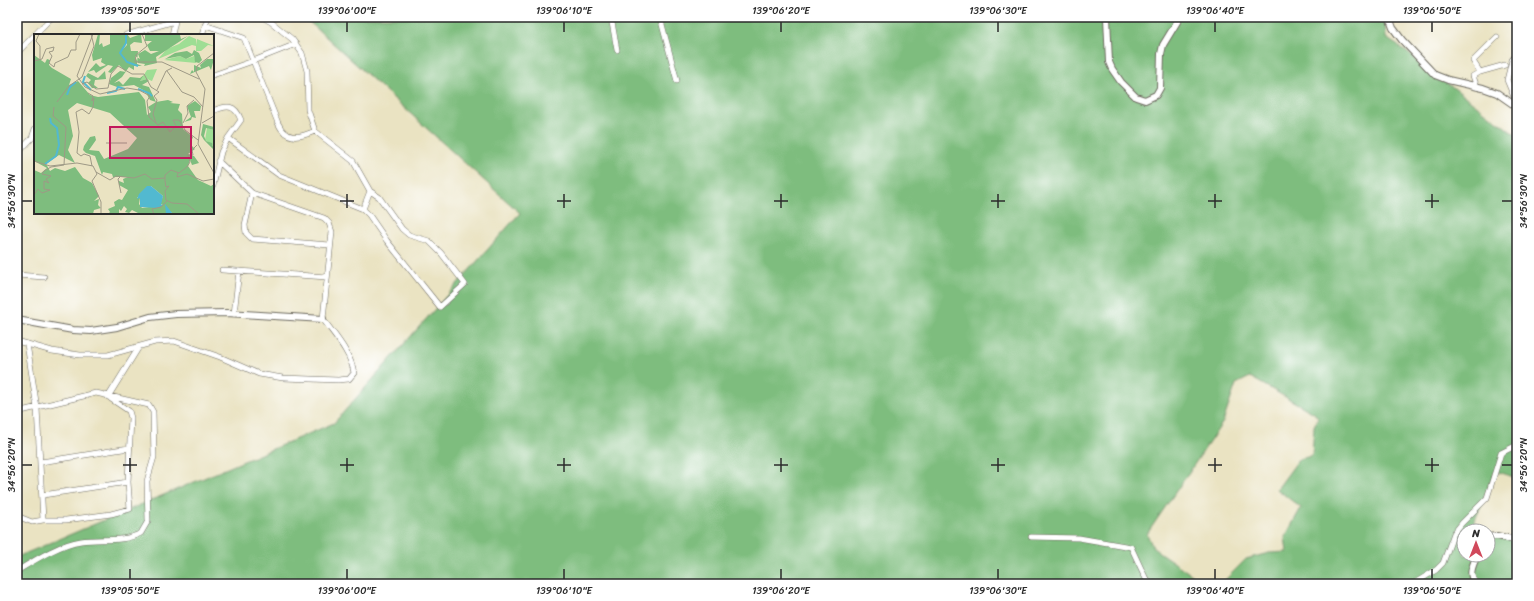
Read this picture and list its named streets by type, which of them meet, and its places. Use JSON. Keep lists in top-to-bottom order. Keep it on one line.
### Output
{"north":"top","coordinates":["139°05'50\"E","139°06'00\"E","139°06'10\"E","139°06'20\"E","139°06'30\"E","139°06'40\"E","139°06'50\"E","34°56'30\"N","34°56'20\"N"]}
